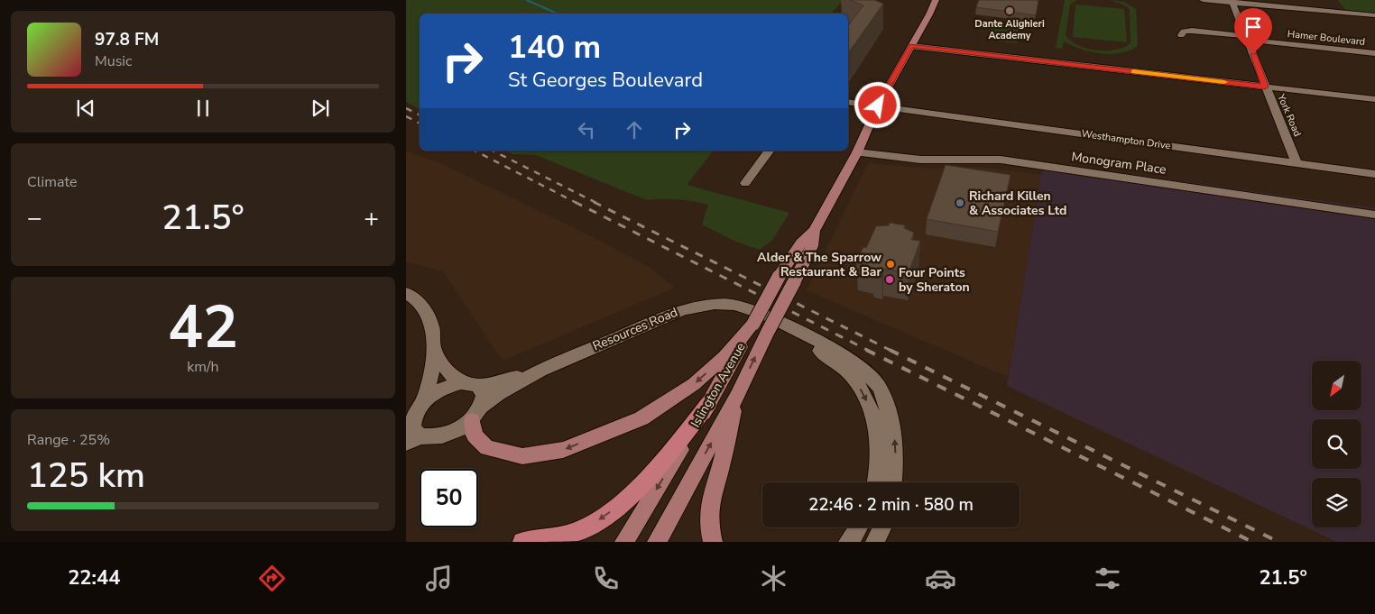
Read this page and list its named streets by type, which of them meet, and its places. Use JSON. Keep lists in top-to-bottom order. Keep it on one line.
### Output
{"streets":{"main road":["Islington Avenue"],"street":["Hamer Boulevard","York Road","Westhampton Drive","Monogram Place","Resources Road"]},"crossings":[["Hamer Boulevard","York Road"],["York Road","Westhampton Drive"],["Westhampton Drive","Islington Avenue"],["Monogram Place","Islington Avenue"]],"places":["Dante Alighieri Academy","Richard Killen & Associates Ltd","Alder & The Sparrow Restaurant & Bar","Four Points by Sheraton"],"north":"bottom left","page":{"turn":["140 m","St Georges Boulevard"],"song":["97.8 FM","Music"],"tile":["Climate",["42","km/h"],["Range · 25%","125 km"]],"heat":["−","21.5°","+"],"limit":"50","trip":"22:46 · 2 min · 580 m","tabs":["22:44","21.5°"]}}
